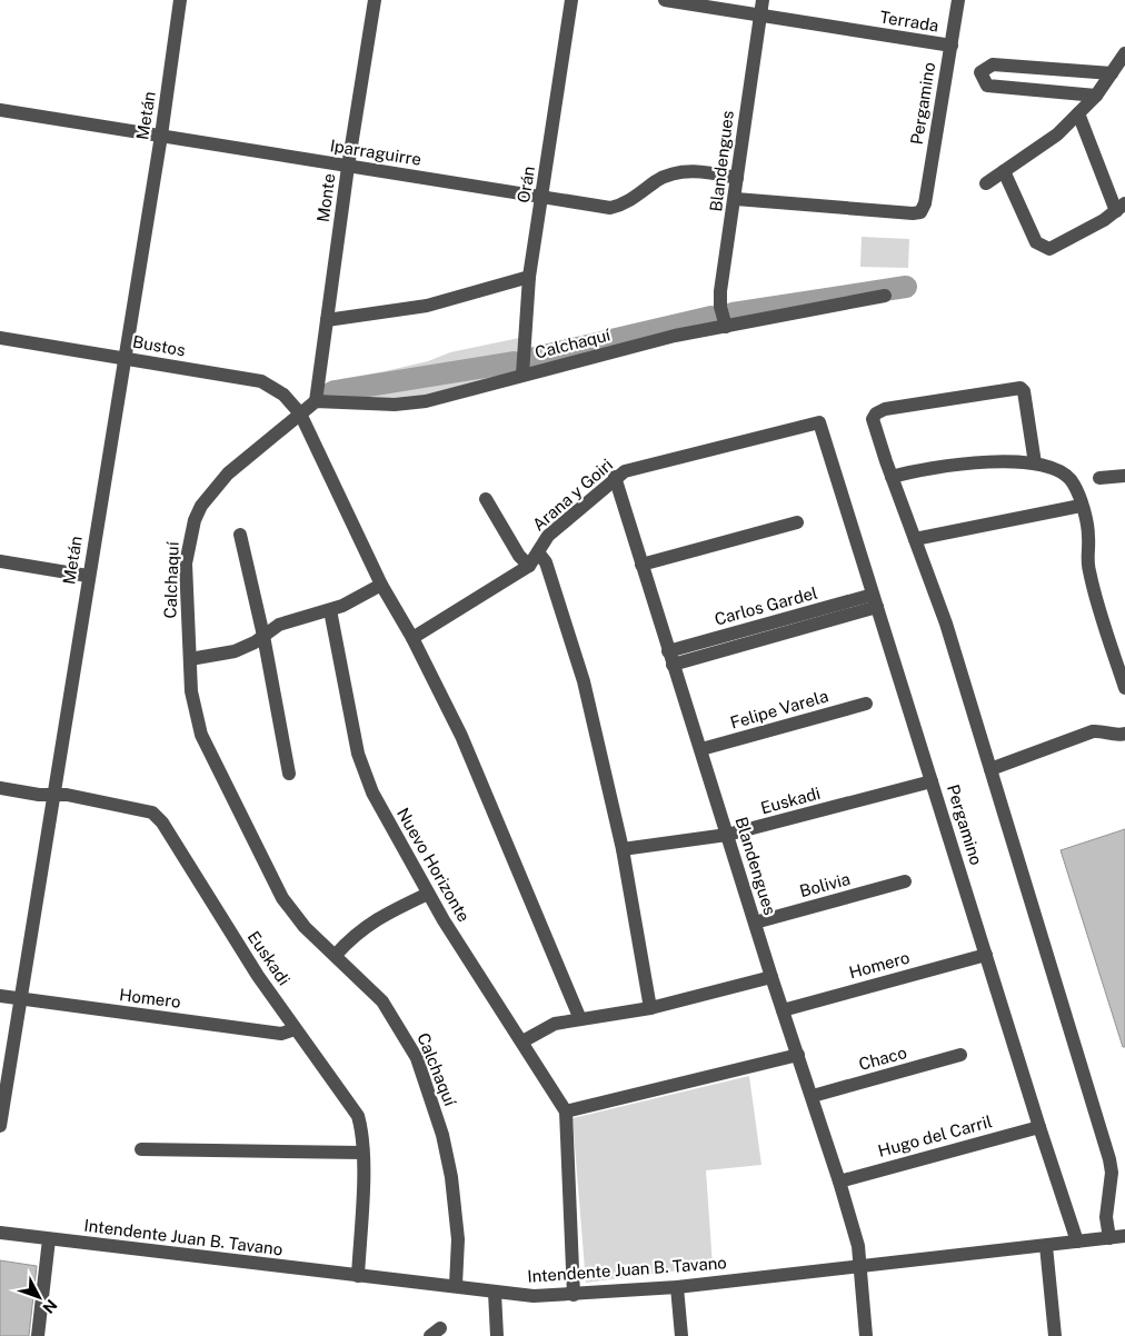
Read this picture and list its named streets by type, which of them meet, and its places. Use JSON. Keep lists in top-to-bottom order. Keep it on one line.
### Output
{"streets":{"street":["Terrada","Pergamino","Metán","Iparraguirre","Blandengues","Orán","Monte","Calchaquí","Bustos","Arana y Goiri","Carlos Gardel","Felipe Varela","Euskadi","Nuevo Horizonte","Bolivia","Homero","Chaco","Hugo del Carril","Intendente Juan B. Tavano"]},"crossings":[["Terrada","Pergamino"],["Terrada","Blandengues"],["Pergamino","Blandengues"],["Pergamino","Arana y Goiri"],["Pergamino","Carlos Gardel"],["Pergamino","Euskadi"],["Pergamino","Homero"],["Pergamino","Hugo del Carril"],["Pergamino","Intendente Juan B. Tavano"],["Metán","Iparraguirre"],["Metán","Bustos"],["Metán","Euskadi"],["Metán","Homero"],["Iparraguirre","Blandengues"],["Iparraguirre","Orán"],["Iparraguirre","Monte"],["Blandengues","Calchaquí"],["Blandengues","Arana y Goiri"],["Blandengues","Carlos Gardel"],["Blandengues","Felipe Varela"],["Blandengues","Euskadi"],["Blandengues","Bolivia"],["Blandengues","Homero"],["Blandengues","Chaco"],["Blandengues","Hugo del Carril"],["Blandengues","Intendente Juan B. Tavano"],["Orán","Calchaquí"],["Monte","Calchaquí"],["Calchaquí","Bustos"],["Calchaquí","Intendente Juan B. Tavano"],["Bustos","Arana y Goiri"],["Euskadi","Homero"],["Euskadi","Intendente Juan B. Tavano"]],"north":"bottom right"}
